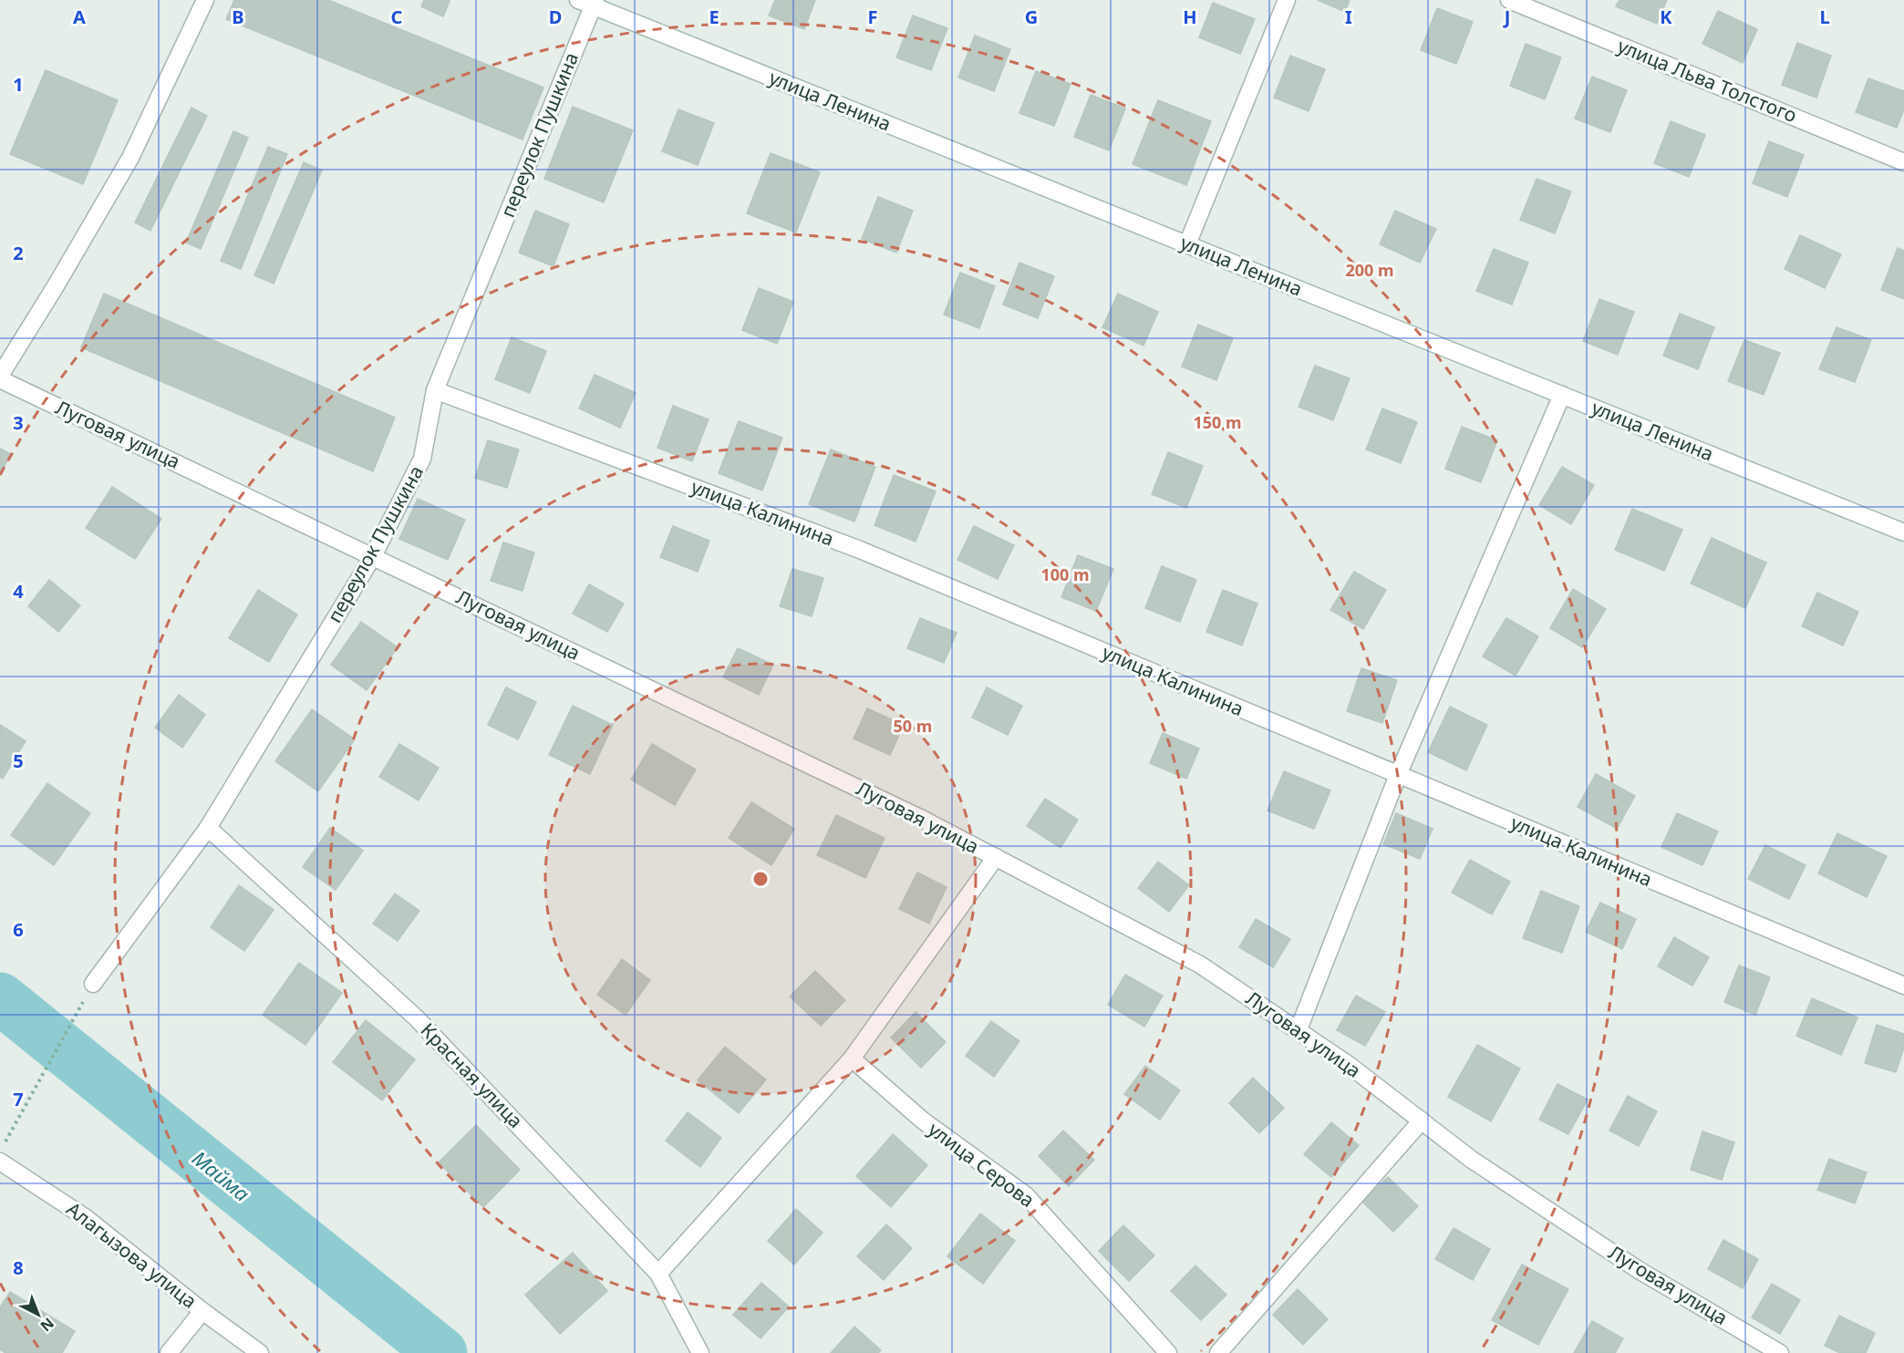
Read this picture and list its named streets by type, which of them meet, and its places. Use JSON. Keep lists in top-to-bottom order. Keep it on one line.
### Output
{"streets":{"street":["улица Льва Толстого","улица Ленина","переулок Пушкина","Луговая улица","улица Калинина","Красная улица","улица Серова","Алагызова улица"]},"crossings":[["улица Ленина","переулок Пушкина"],["переулок Пушкина","Луговая улица"],["переулок Пушкина","улица Калинина"],["переулок Пушкина","Красная улица"]],"water":["Майма"],"north":"bottom right","grid":{"columns":["A","B","C","D","E","F","G","H","I","J","K","L"],"rows":["1","2","3","4","5","6","7","8"]},"rings":["200 m","150 m","100 m","50 m"]}
